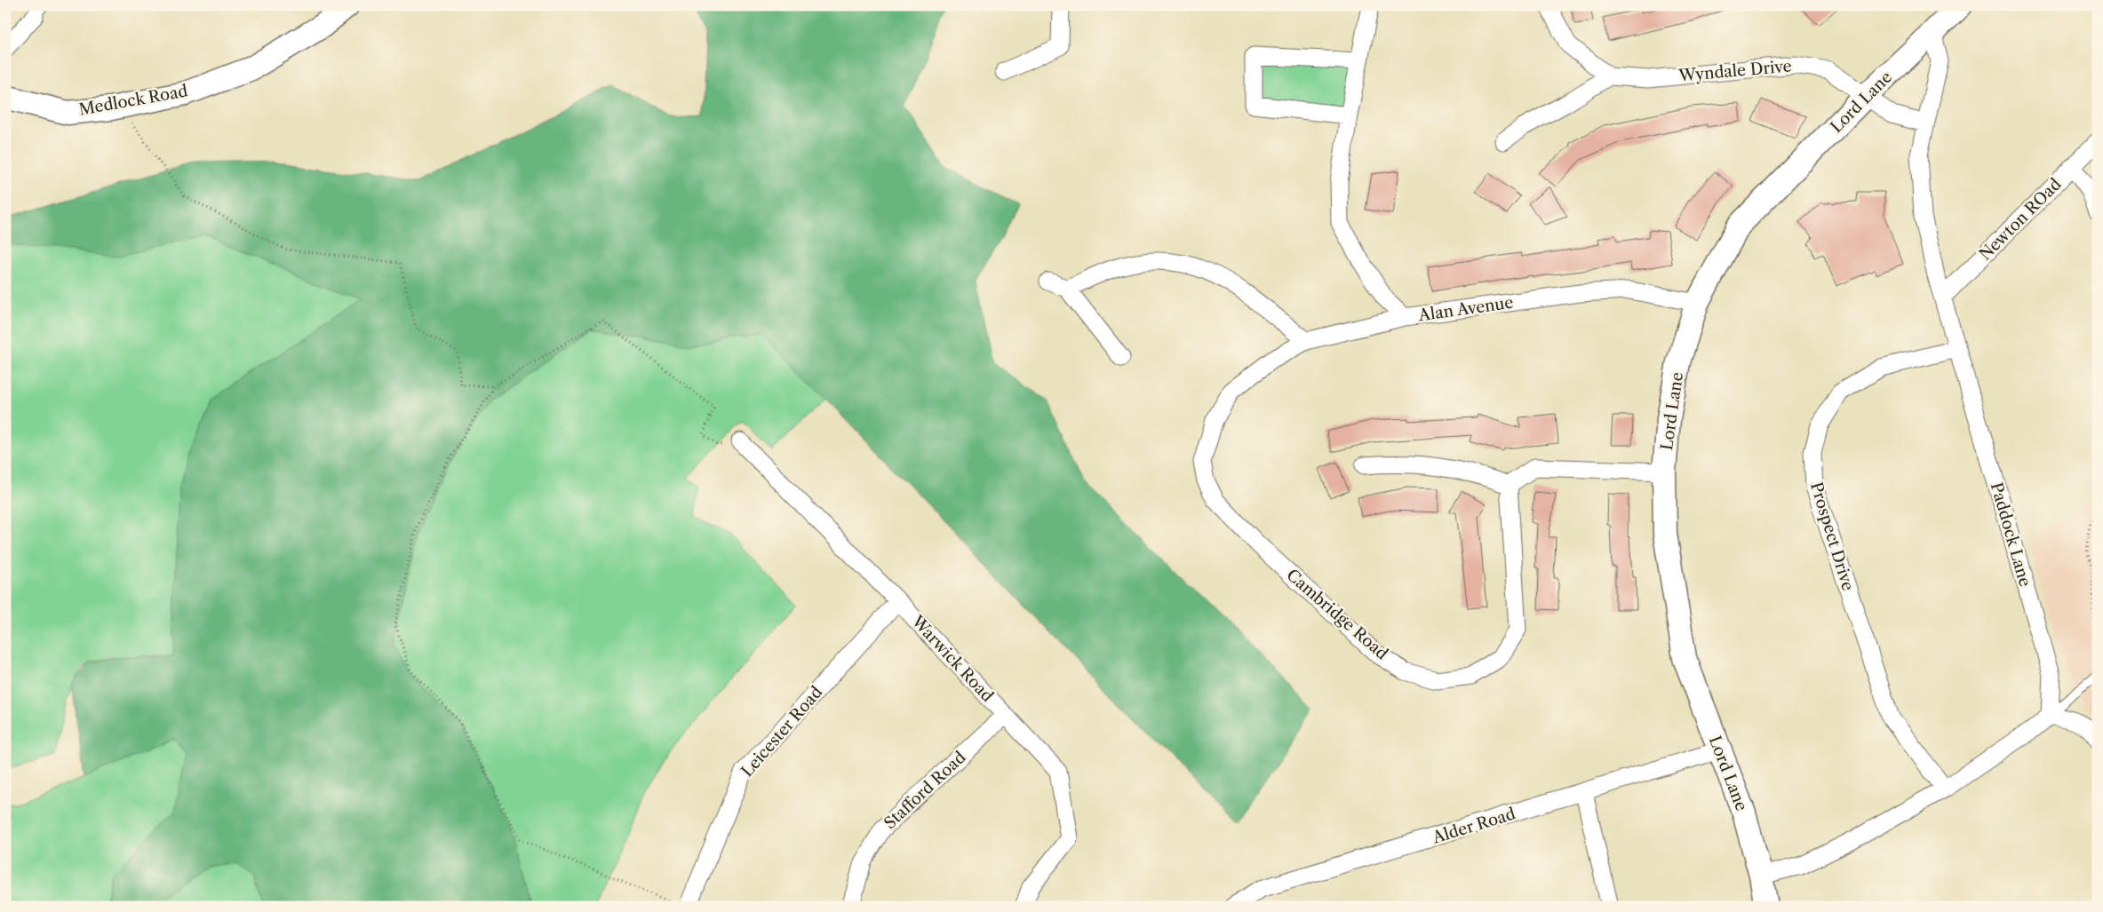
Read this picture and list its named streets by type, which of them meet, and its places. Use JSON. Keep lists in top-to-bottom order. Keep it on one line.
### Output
{"streets":{"street":["Wyndale Drive","Medlock Road","Lord Lane","Newton ROad","Alan Avenue","Paddock Lane","Prospect Drive","Cambridge Road","Warwick Road","Leicester Road","Stafford Road","Alder Road"]},"crossings":[["Wyndale Drive","Lord Lane"],["Wyndale Drive","Paddock Lane"],["Lord Lane","Alan Avenue"],["Lord Lane","Paddock Lane"],["Lord Lane","Alder Road"],["Newton ROad","Paddock Lane"],["Alan Avenue","Cambridge Road"],["Paddock Lane","Prospect Drive"],["Warwick Road","Leicester Road"],["Warwick Road","Stafford Road"]]}
